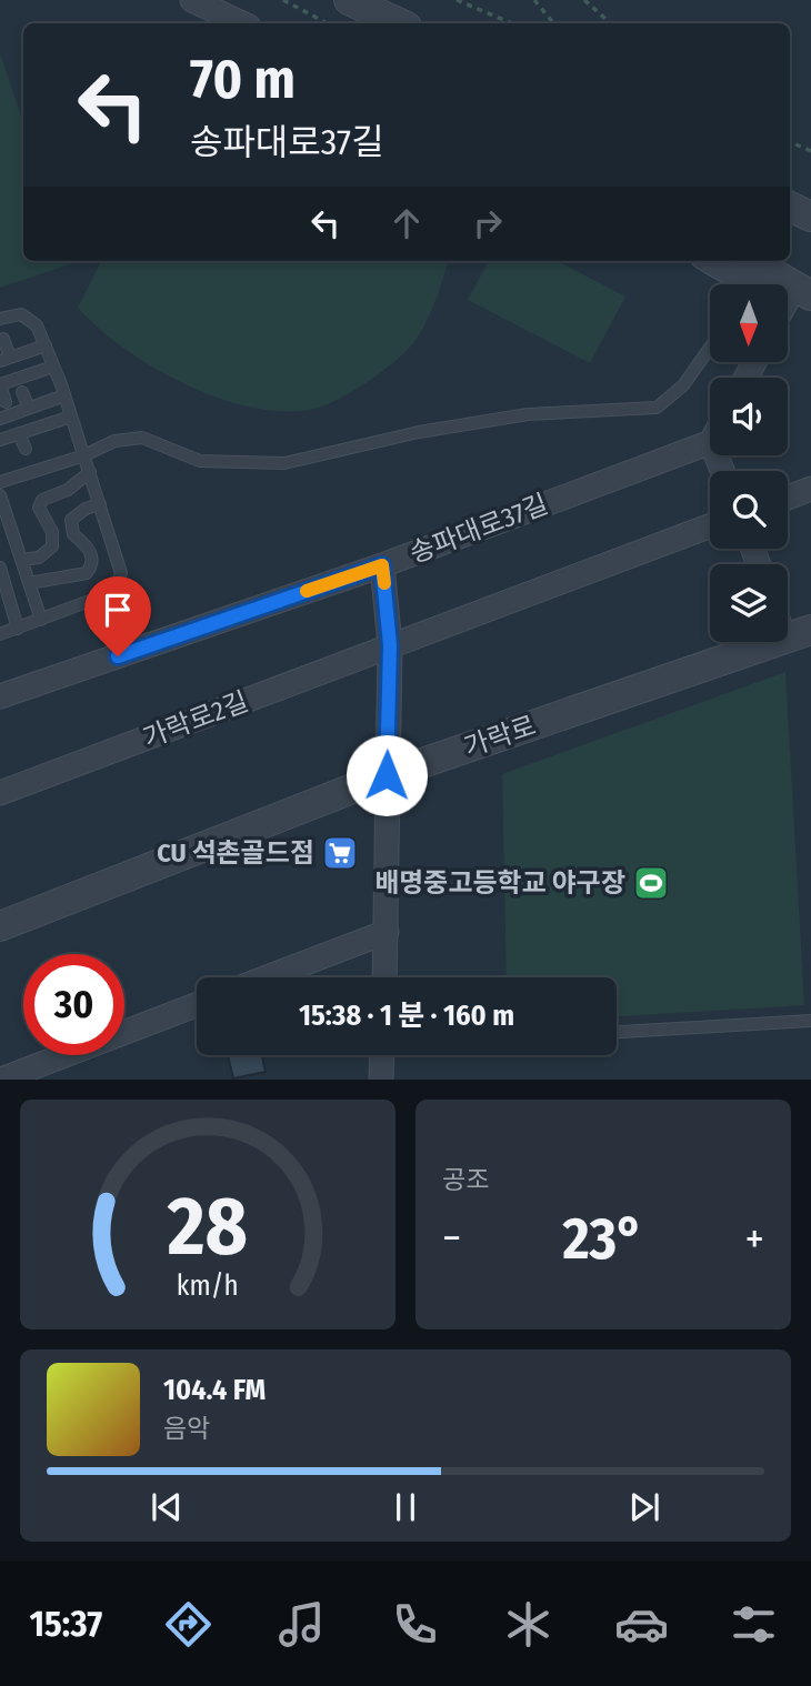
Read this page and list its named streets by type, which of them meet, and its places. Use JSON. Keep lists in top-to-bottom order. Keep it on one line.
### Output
{"streets":{"street":["송파대로37길","가락로2길","가락로"]},"places":{"supermarket":["CU 석촌골드점"],"sports":["배명중고등학교 야구장"]},"north":"bottom","page":{"turn":["70 m","송파대로37길"],"limit":"30","trip":"15:38 · 1 분 · 160 m","tile":"공조","heat":["−","23°","+"],"song":["104.4 FM","음악"],"tabs":"15:37","gauge":["28","km/h"]}}
